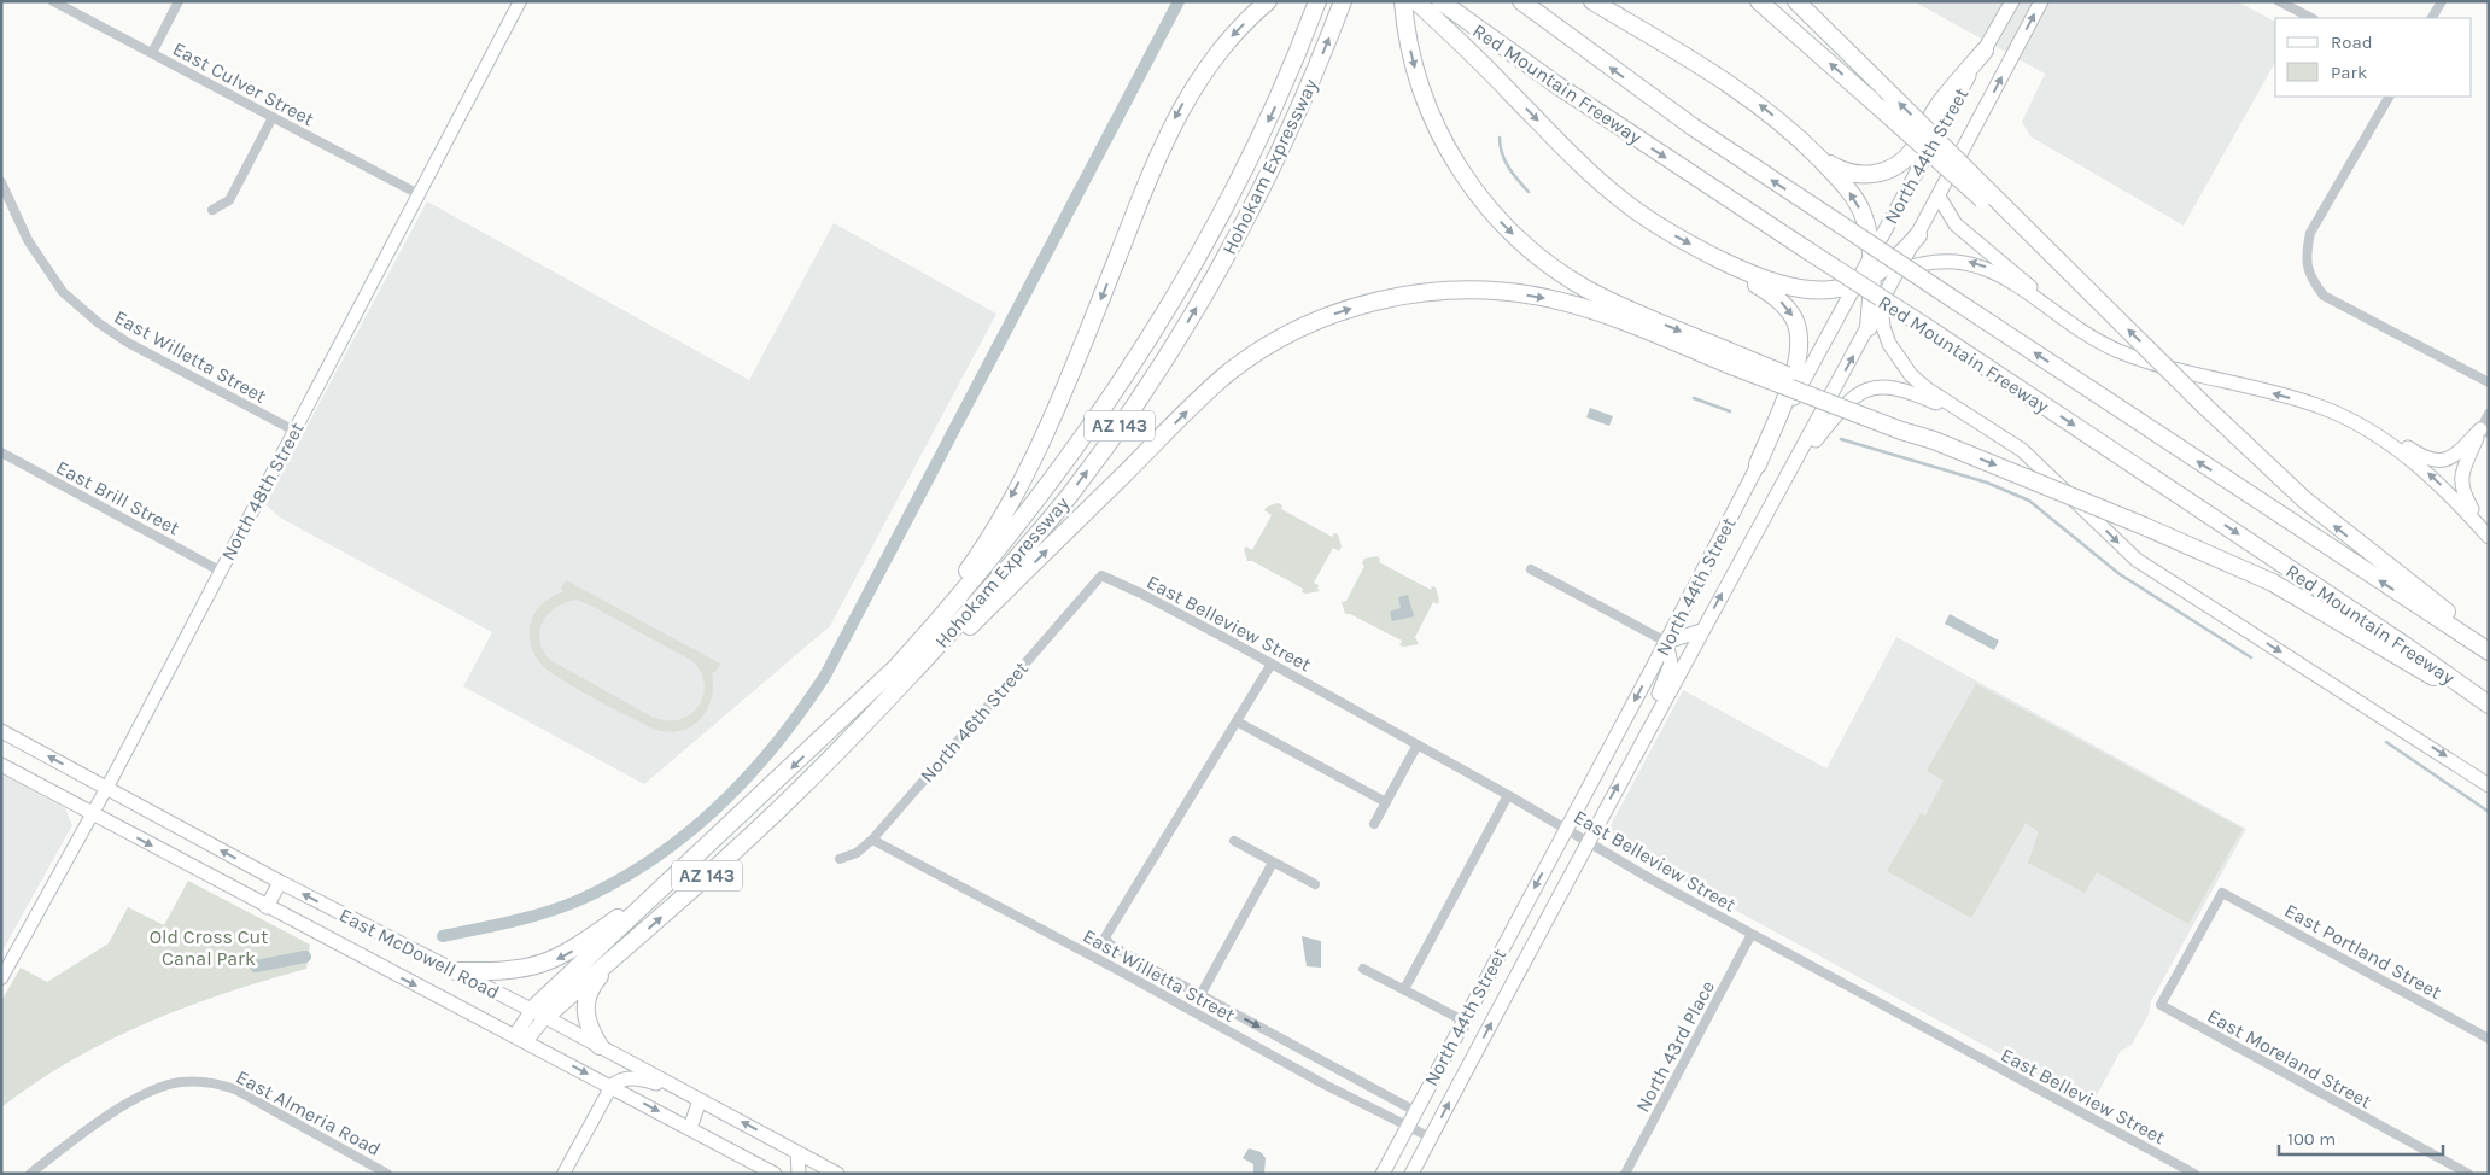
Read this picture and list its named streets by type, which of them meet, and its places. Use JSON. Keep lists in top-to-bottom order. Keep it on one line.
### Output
{"streets":{"highway":["Red Mountain Freeway","Hohokam Expressway","AZ 143"],"main road":["North 44th Street","East McDowell Road"],"street":["East Culver Street","East Willetta Street","North 48th Street","East Brill Street","East Belleview Street","North 46th Street","East Portland Street","North 43rd Place","East Moreland Street","East Almeria Road"]},"crossings":[["East Culver Street","North 48th Street"],["North 44th Street","East Willetta Street"],["North 44th Street","East Belleview Street"],["Hohokam Expressway","East McDowell Road"],["East Willetta Street","North 48th Street"],["East Willetta Street","North 46th Street"],["North 48th Street","East Brill Street"],["North 48th Street","East McDowell Road"],["East Belleview Street","North 46th Street"],["East Belleview Street","North 43rd Place"],["East Portland Street","East Moreland Street"]],"parks":["Old Cross Cut Canal Park"],"legend":["Road","Park"],"scale_bar":"100 m"}
